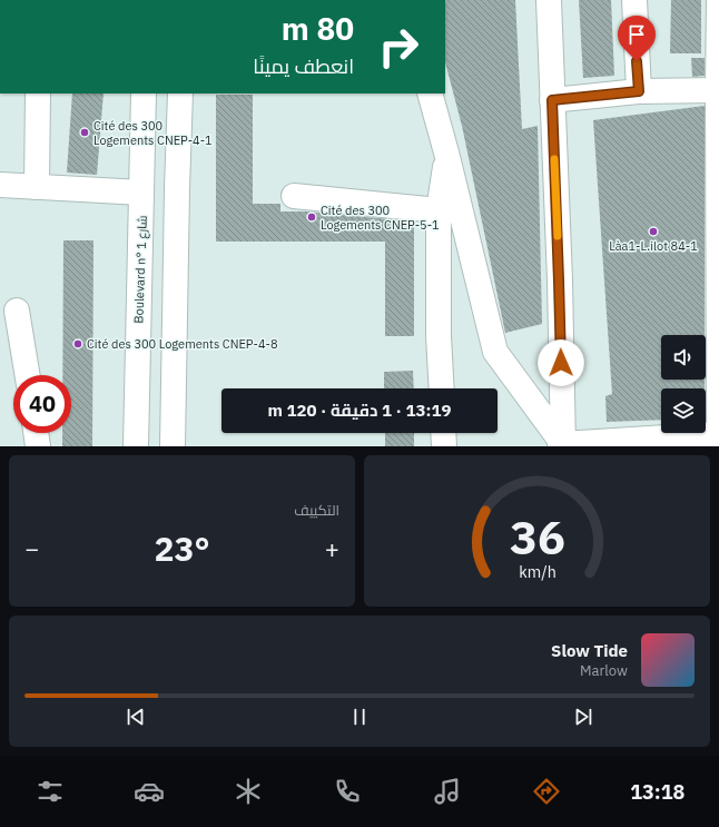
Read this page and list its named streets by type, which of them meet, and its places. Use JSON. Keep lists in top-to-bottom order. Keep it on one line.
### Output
{"streets":{"street":["Boulevard n° شارع 1"]},"places":["Cité des 300 Logements CNEP-4-1","Cité des 300 Logements CNEP-5-1","Làa1-L.ilot 84-1","Cité des 300 Logements CNEP-4-8"],"page":{"turn":["80 m","انعطف يمينًا"],"limit":"40","trip":"13:19 · 1 دقيقة · 120 m","tile":"التكييف","heat":["−","23°","+"],"song":["Slow Tide","Marlow"],"tabs":"13:18","gauge":["36","km/h"]}}
